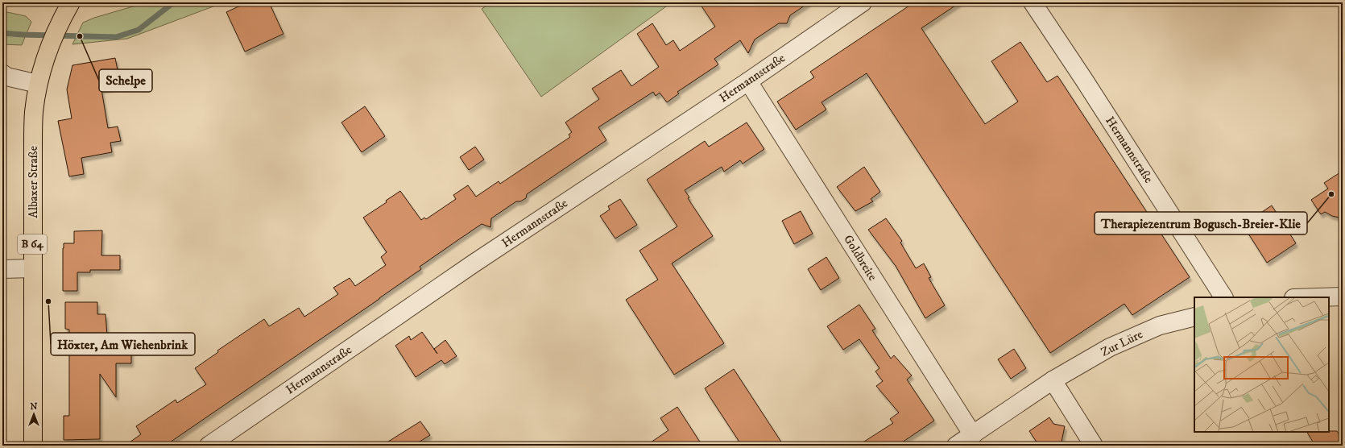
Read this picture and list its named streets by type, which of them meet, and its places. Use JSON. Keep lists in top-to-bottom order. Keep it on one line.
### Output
{"streets":{"main road":["Albaxer Straße","B 64"],"street":["Hermannstraße","Goldbreite","Zur Lüre"]},"crossings":[["Hermannstraße","Goldbreite"],["Goldbreite","Zur Lüre"]],"places":["Schelpe","Therapiezentrum Bogusch-Breier-Klie","Höxter, Am Wiehenbrink"],"north":"top"}
